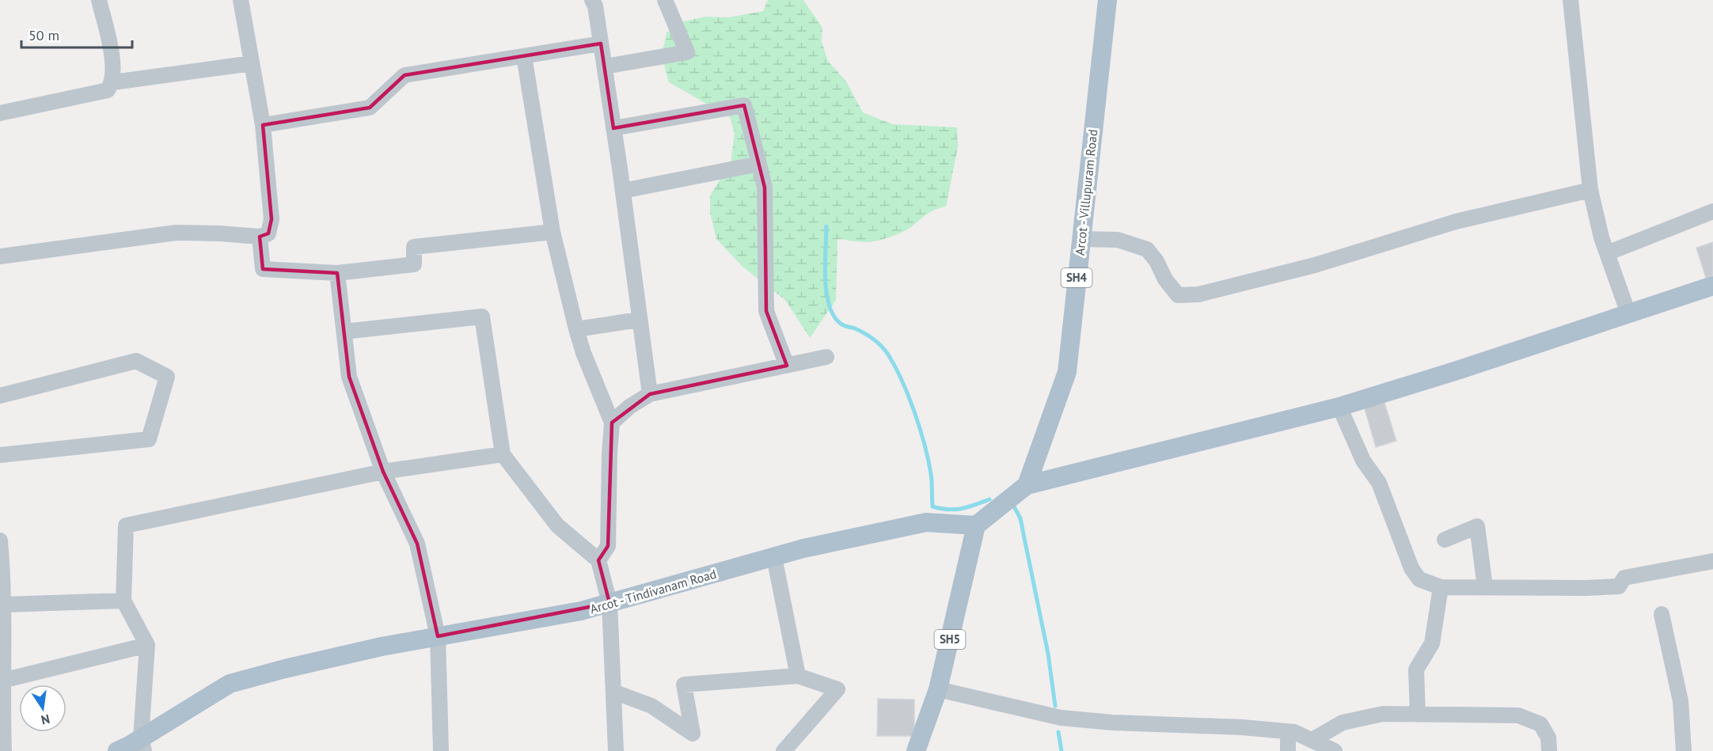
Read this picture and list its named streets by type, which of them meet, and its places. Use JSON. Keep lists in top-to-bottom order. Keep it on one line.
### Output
{"streets":{"main road":["Arcot - Villupuram Road","SH4","Arcot - Tindivanam Road","SH5"]},"crossings":[["Arcot - Tindivanam Road","SH5"]],"scale_bar":"50 m","north":"bottom"}
